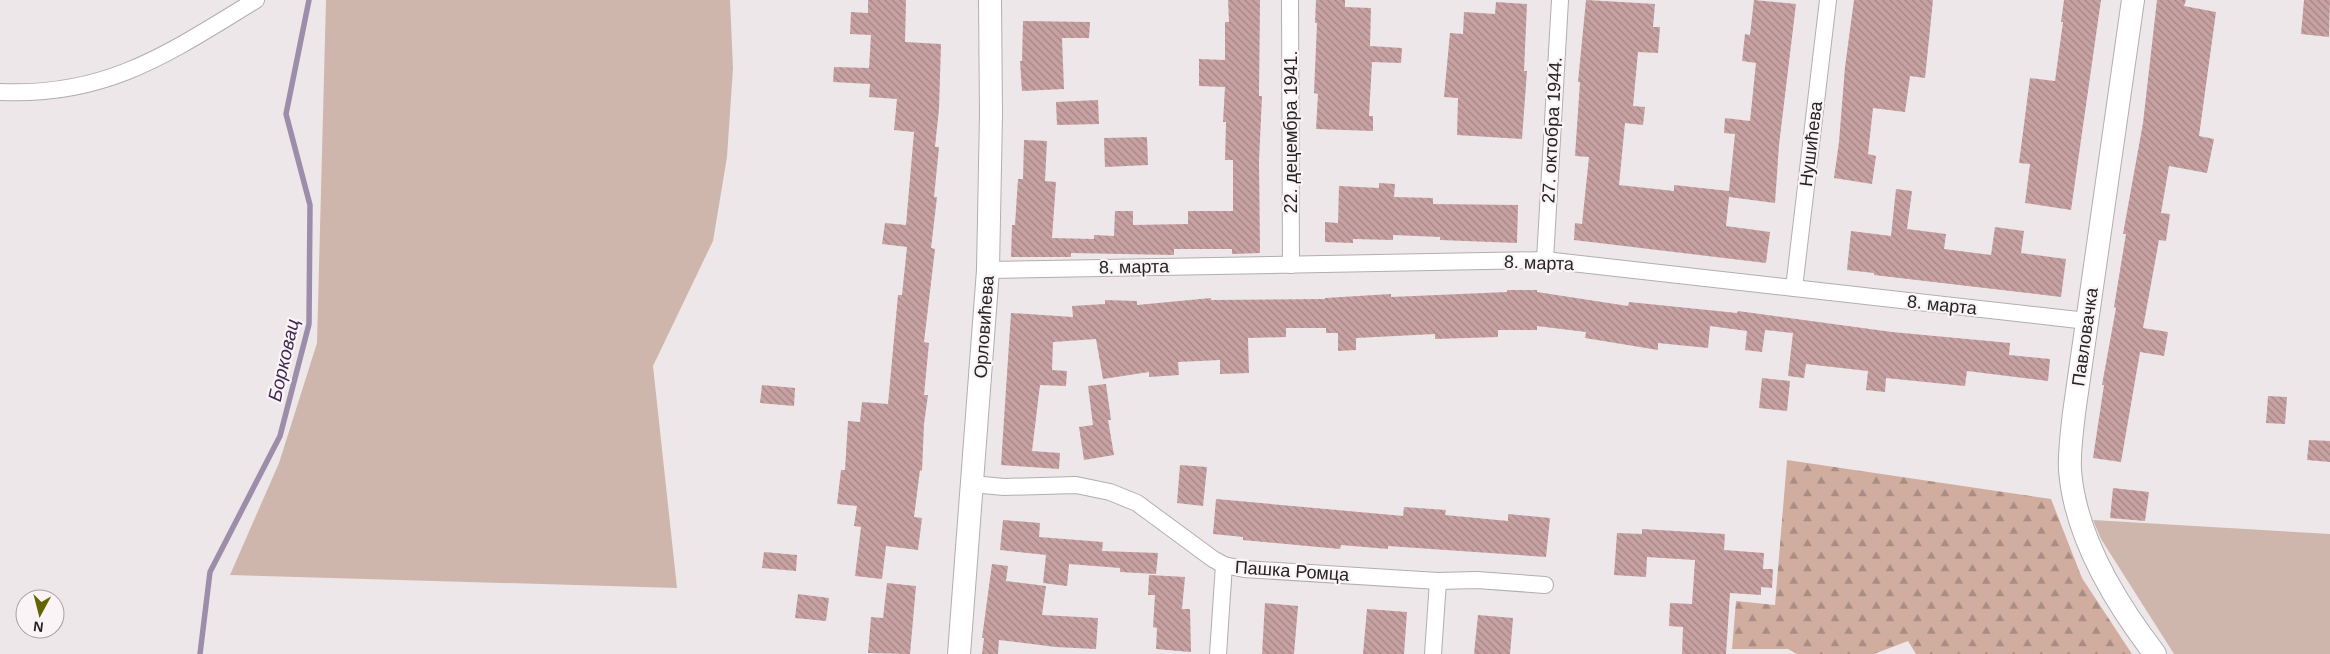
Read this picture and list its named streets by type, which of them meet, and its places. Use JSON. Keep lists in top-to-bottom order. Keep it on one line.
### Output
{"streets":{"street":["27. октобра 1944.","22. децембра 1941.","Нушићева","8. марта","Орловићева","Павловачка","Пашка Ромца"]},"crossings":[["27. октобра 1944.","8. марта"],["22. децембра 1941.","8. марта"],["Нушићева","8. марта"],["8. марта","Орловићева"],["8. марта","Павловачка"],["Орловићева","Пашка Ромца"]],"water":["Борковац"],"north":"bottom"}
